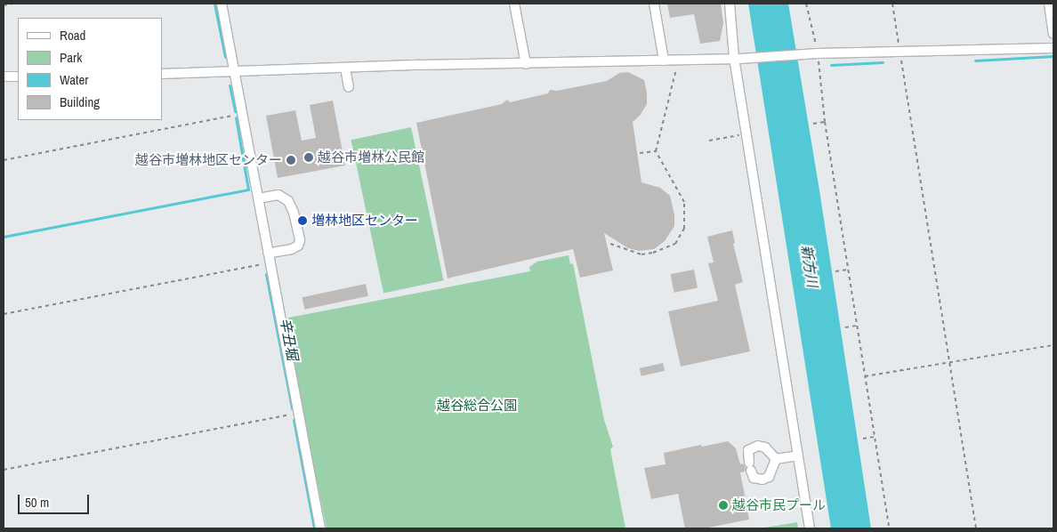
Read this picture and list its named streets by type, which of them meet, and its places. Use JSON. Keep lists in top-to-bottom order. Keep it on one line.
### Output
{"water":["新方川","辛丑堀"],"parks":["越谷総合公園"],"places":["越谷市増林公民館","越谷市増林地区センター","増林地区センター","越谷市民プール"],"legend":["Road","Park","Water","Building"],"scale_bar":"50 m"}
